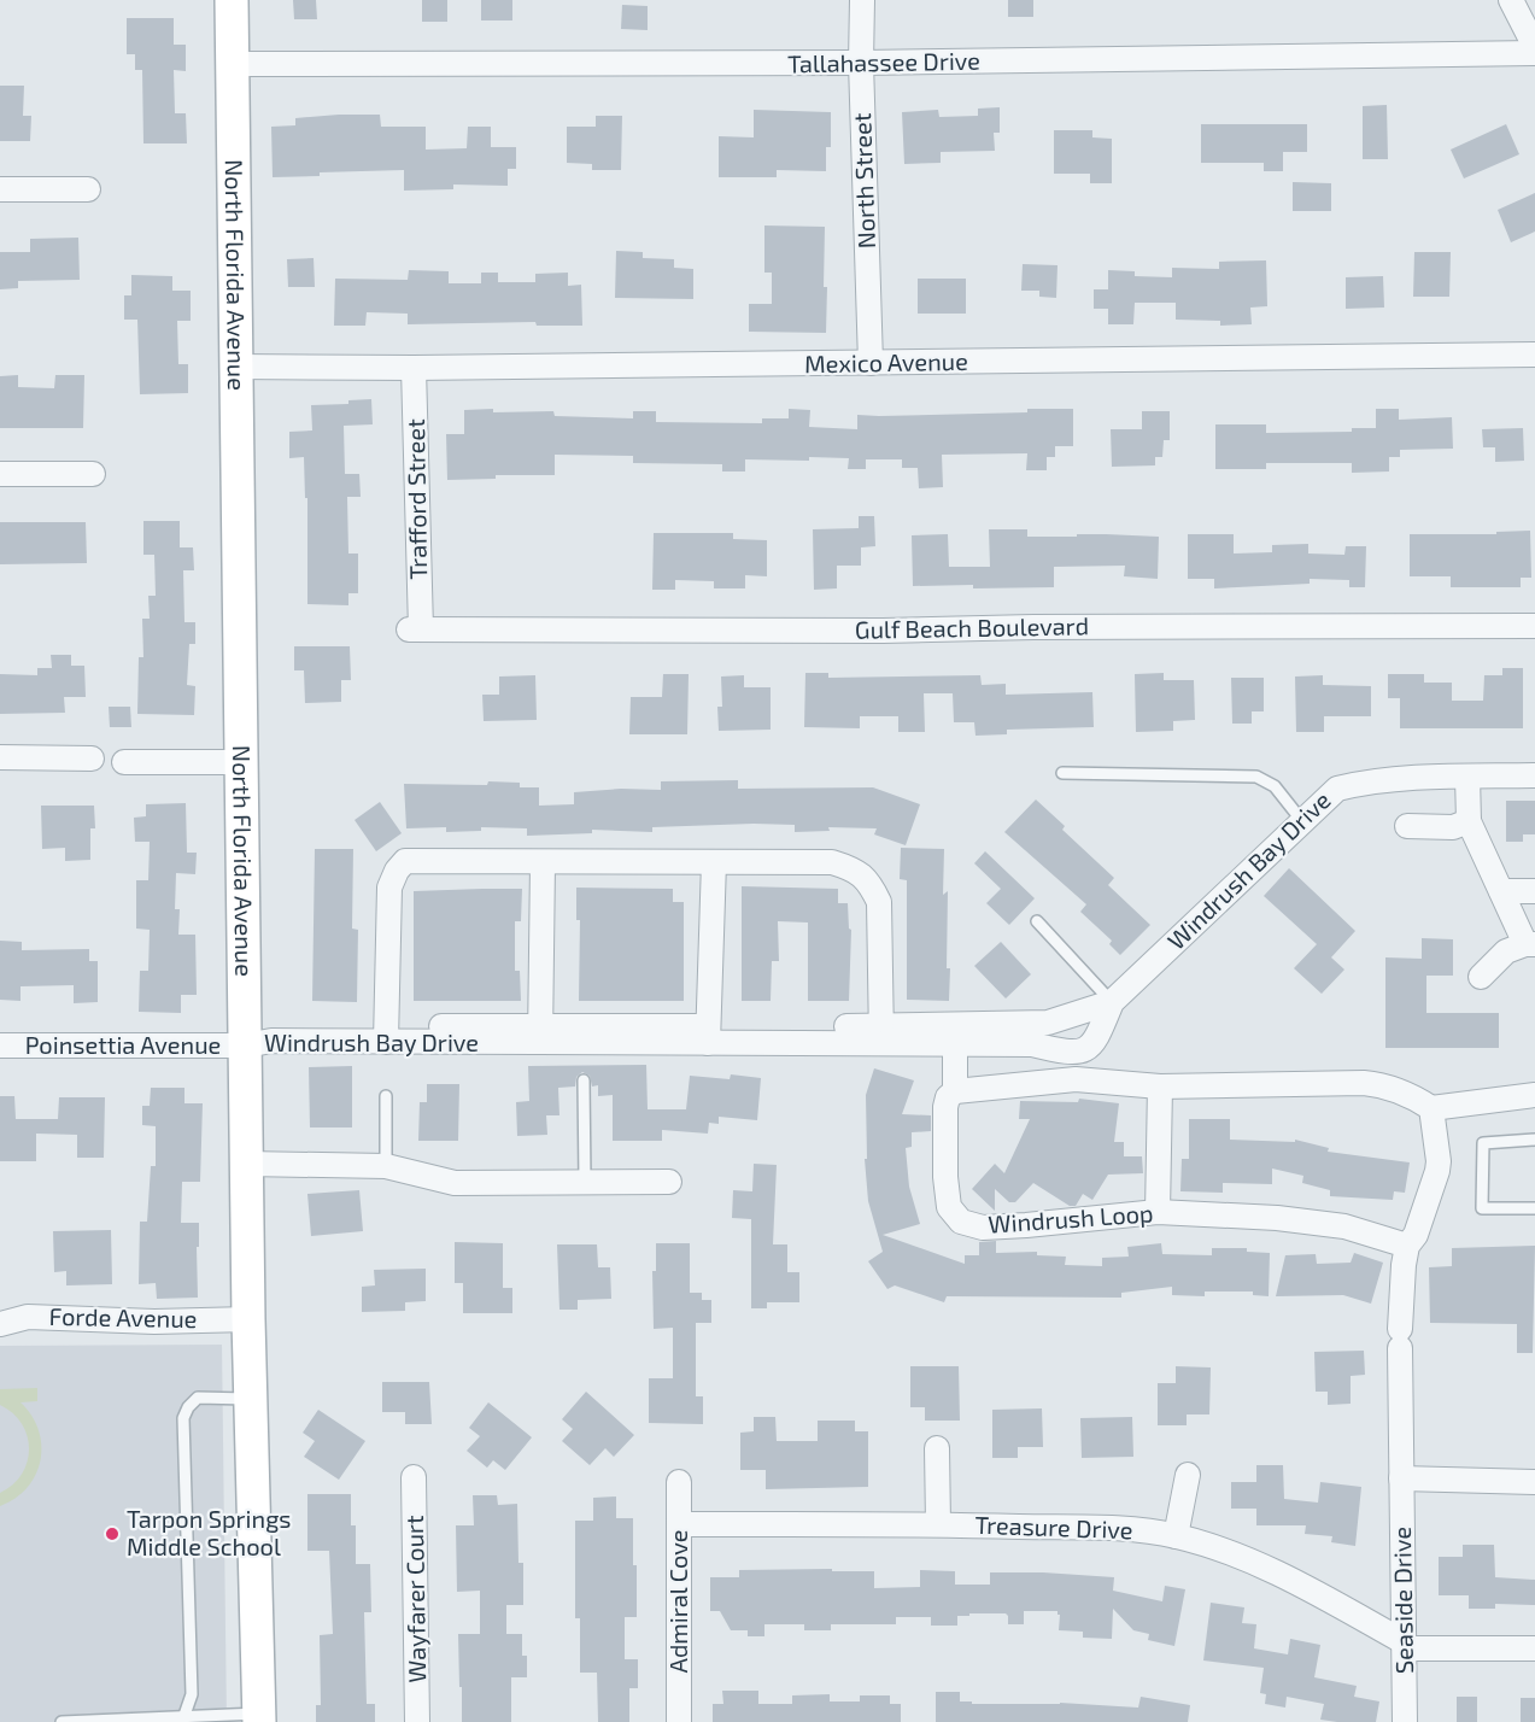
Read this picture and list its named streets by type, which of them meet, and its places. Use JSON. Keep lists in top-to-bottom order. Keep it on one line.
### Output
{"streets":{"street":["Tallahassee Drive","North Street","North Florida Avenue","Mexico Avenue","Trafford Street","Gulf Beach Boulevard","Windrush Bay Drive","Poinsettia Avenue","Windrush Loop","Forde Avenue","Treasure Drive","Wayfarer Court","Seaside Drive","Admiral Cove"]},"crossings":[["Tallahassee Drive","North Street"],["Tallahassee Drive","North Florida Avenue"],["North Street","Mexico Avenue"],["North Florida Avenue","Mexico Avenue"],["North Florida Avenue","Windrush Bay Drive"],["North Florida Avenue","Poinsettia Avenue"],["North Florida Avenue","Forde Avenue"],["Mexico Avenue","Trafford Street"],["Trafford Street","Gulf Beach Boulevard"],["Windrush Bay Drive","Poinsettia Avenue"],["Windrush Bay Drive","Windrush Loop"],["Windrush Loop","Seaside Drive"],["Treasure Drive","Seaside Drive"],["Treasure Drive","Admiral Cove"]],"places":["Tarpon Springs Middle School"]}
